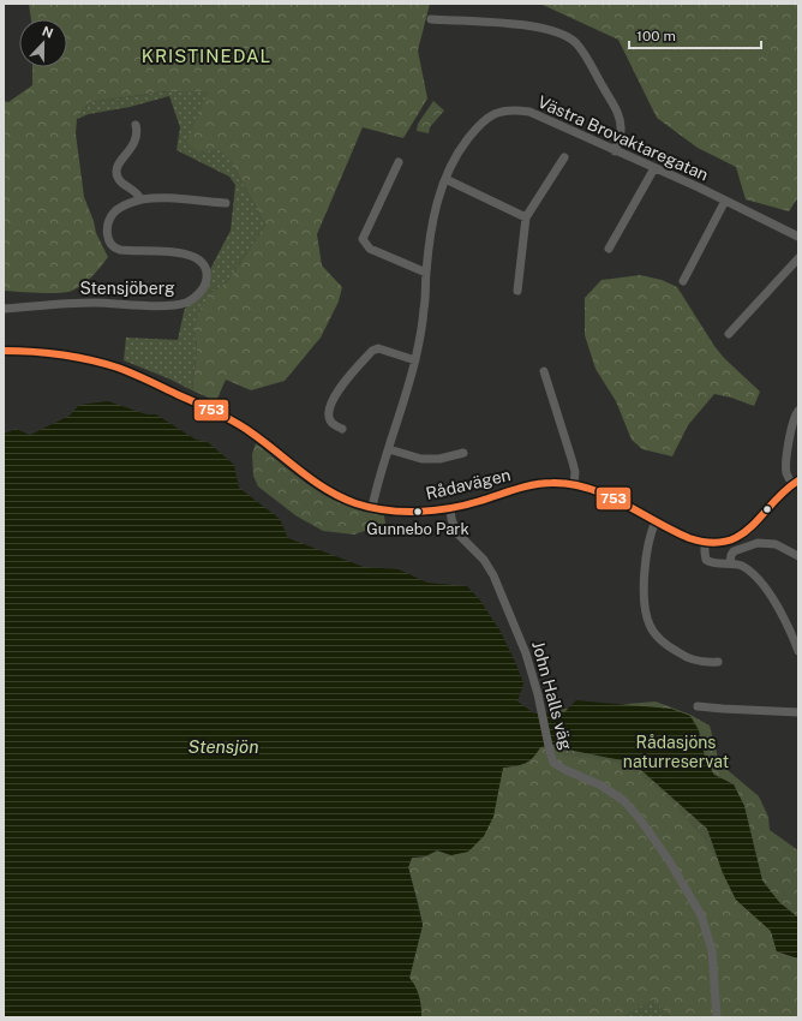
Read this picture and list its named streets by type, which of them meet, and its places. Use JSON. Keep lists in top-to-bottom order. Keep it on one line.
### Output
{"streets":{"street":["Västra Brovaktaregatan","Stensjöberg","Rådavägen","John Halls väg"]},"crossings":[["Västra Brovaktaregatan","Rådavägen"],["Rådavägen","John Halls väg"]],"districts":["KRISTINEDAL"],"water":["Stensjön"],"parks":["Rådasjöns naturreservat"],"places":["Gunnebo Park"],"lines":["transit line 753"],"scale_bar":"100 m","north":"top"}
